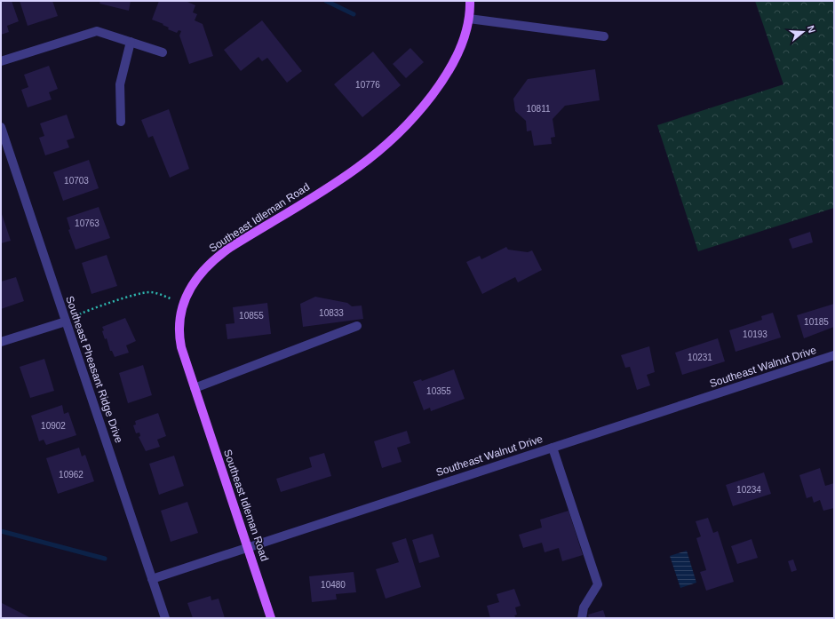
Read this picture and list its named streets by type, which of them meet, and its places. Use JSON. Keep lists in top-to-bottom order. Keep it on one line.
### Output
{"streets":{"main road":["Southeast Idleman Road"],"street":["Southeast Walnut Drive","Southeast Pheasant Ridge Drive"]},"crossings":[["Southeast Idleman Road","Southeast Walnut Drive"],["Southeast Walnut Drive","Southeast Pheasant Ridge Drive"]],"house_numbers":["10776","10811","10703","10763","10833","10855","10185","10193","10231","10355","10902","10962","10234","10480"],"north":"right"}
